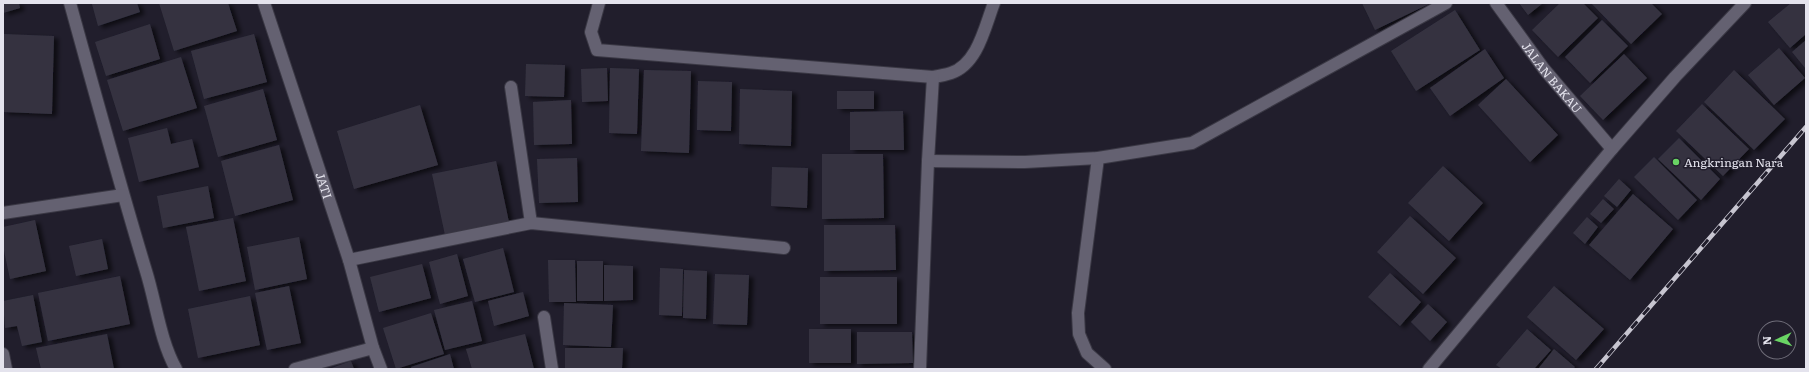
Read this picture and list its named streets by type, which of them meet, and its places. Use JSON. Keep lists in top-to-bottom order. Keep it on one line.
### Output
{"streets":{"street":["JALAN BAKAU","JATI"]},"places":["Angkringan Nara"],"north":"left"}
